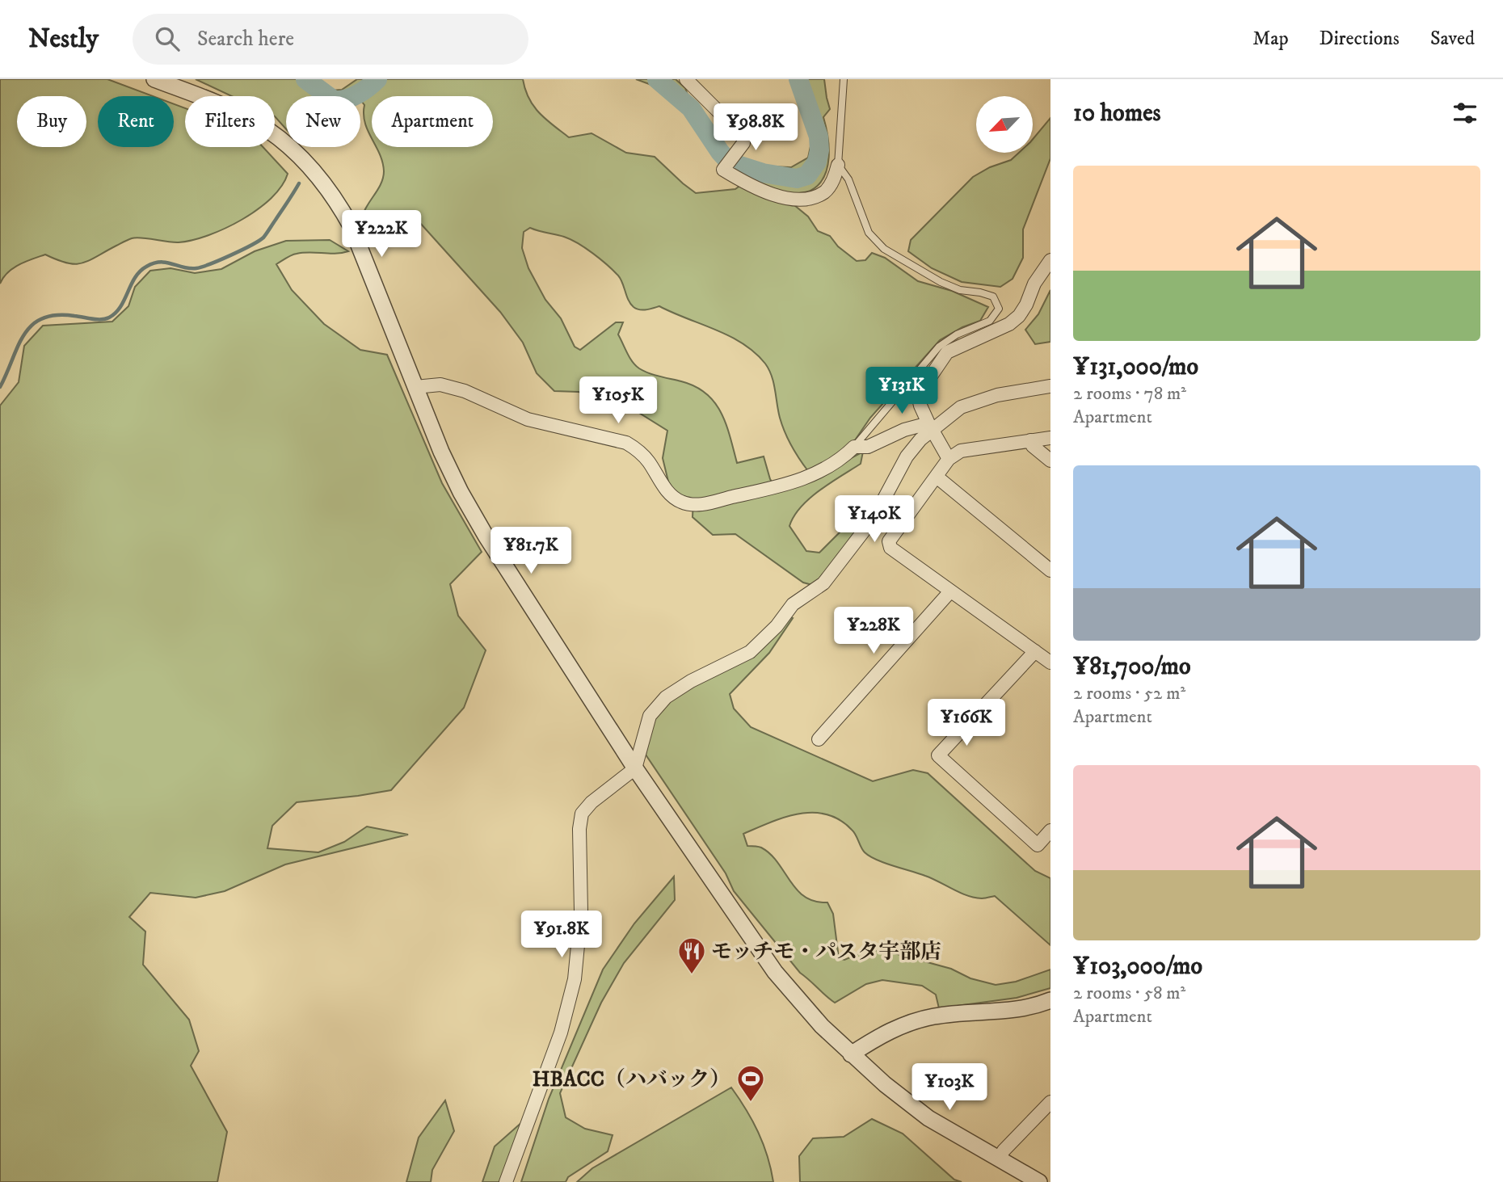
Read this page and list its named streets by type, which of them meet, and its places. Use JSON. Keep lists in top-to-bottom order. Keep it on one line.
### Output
{"places":{"restaurant":["モッチモ・パスタ宇部店"],"sports":["HBACC（ハバック）"]},"north":"bottom left","page":{"header":"Nestly","search":"Search here","nav":["Map","Directions","Saved"],"heading":"10 homes","chip":["Buy","Rent","Filters","New","Apartment"],"price":["¥98.8K","¥222K","¥131K","¥105K","¥140K","¥81.7K","¥228K","¥166K","¥91.8K","¥103K"],"list":[{"name":"¥131,000/mo","note":"2 rooms · 78 m² · Apartment"},{"name":"¥81,700/mo","note":"2 rooms · 52 m² · Apartment"},{"name":"¥103,000/mo","note":"2 rooms · 58 m² · Apartment"}]}}
